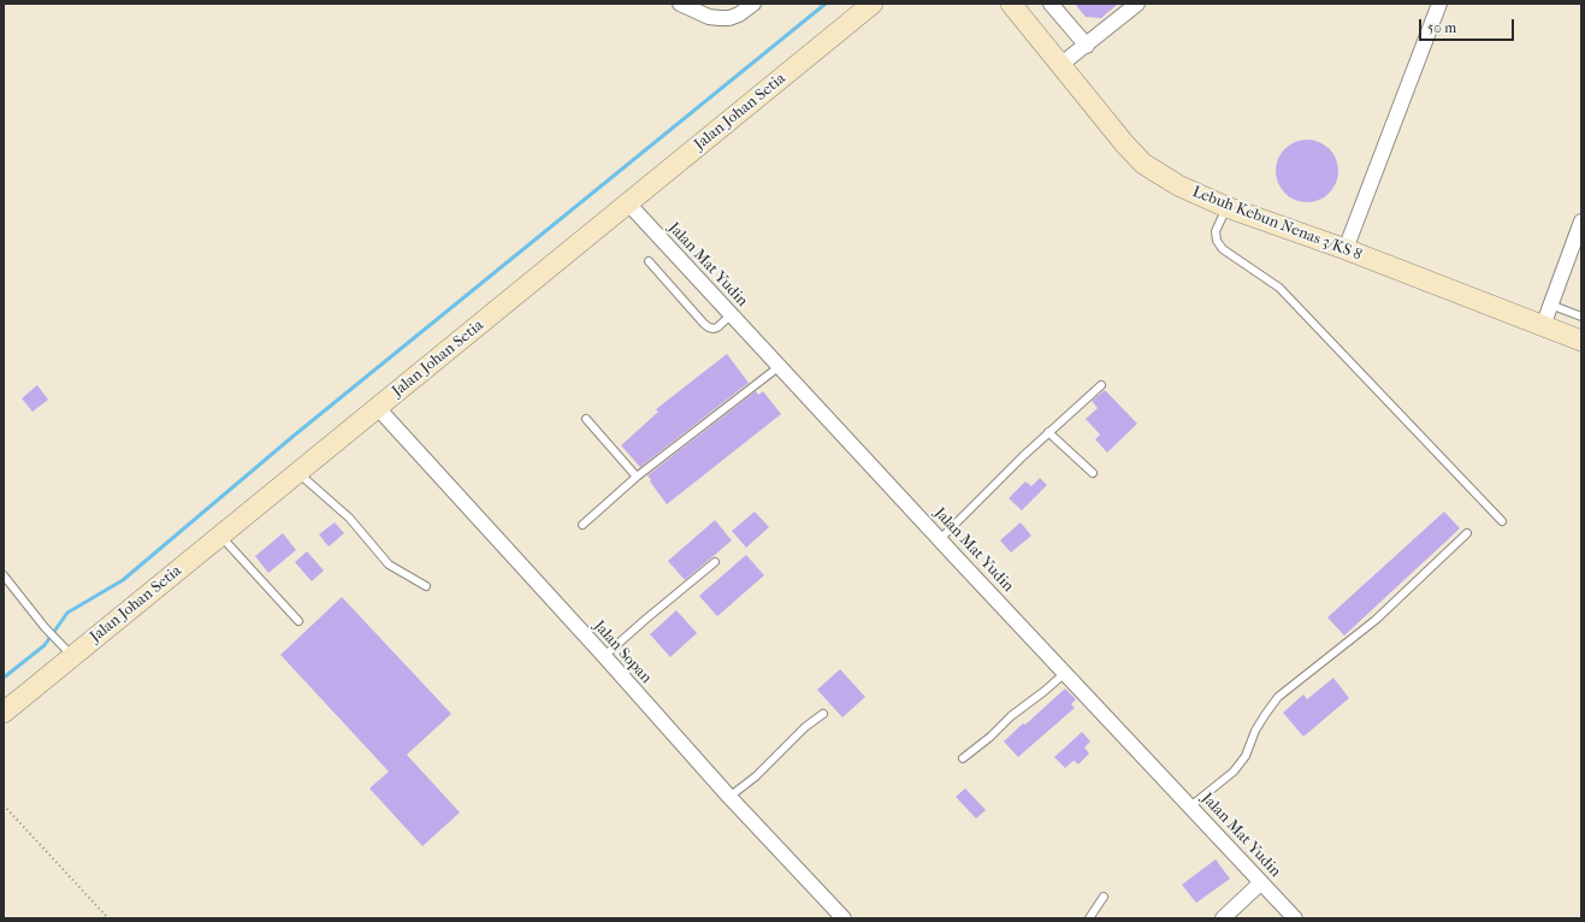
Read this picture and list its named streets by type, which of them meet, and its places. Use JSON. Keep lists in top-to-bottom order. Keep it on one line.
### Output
{"streets":{"main road":["Jalan Johan Setia","Lebuh Kebun Nenas 3/KS 8"],"street":["Jalan Mat Yudin","Jalan Sopan"]},"crossings":[["Jalan Johan Setia","Jalan Mat Yudin"],["Jalan Johan Setia","Jalan Sopan"]],"scale_bar":"50 m"}
